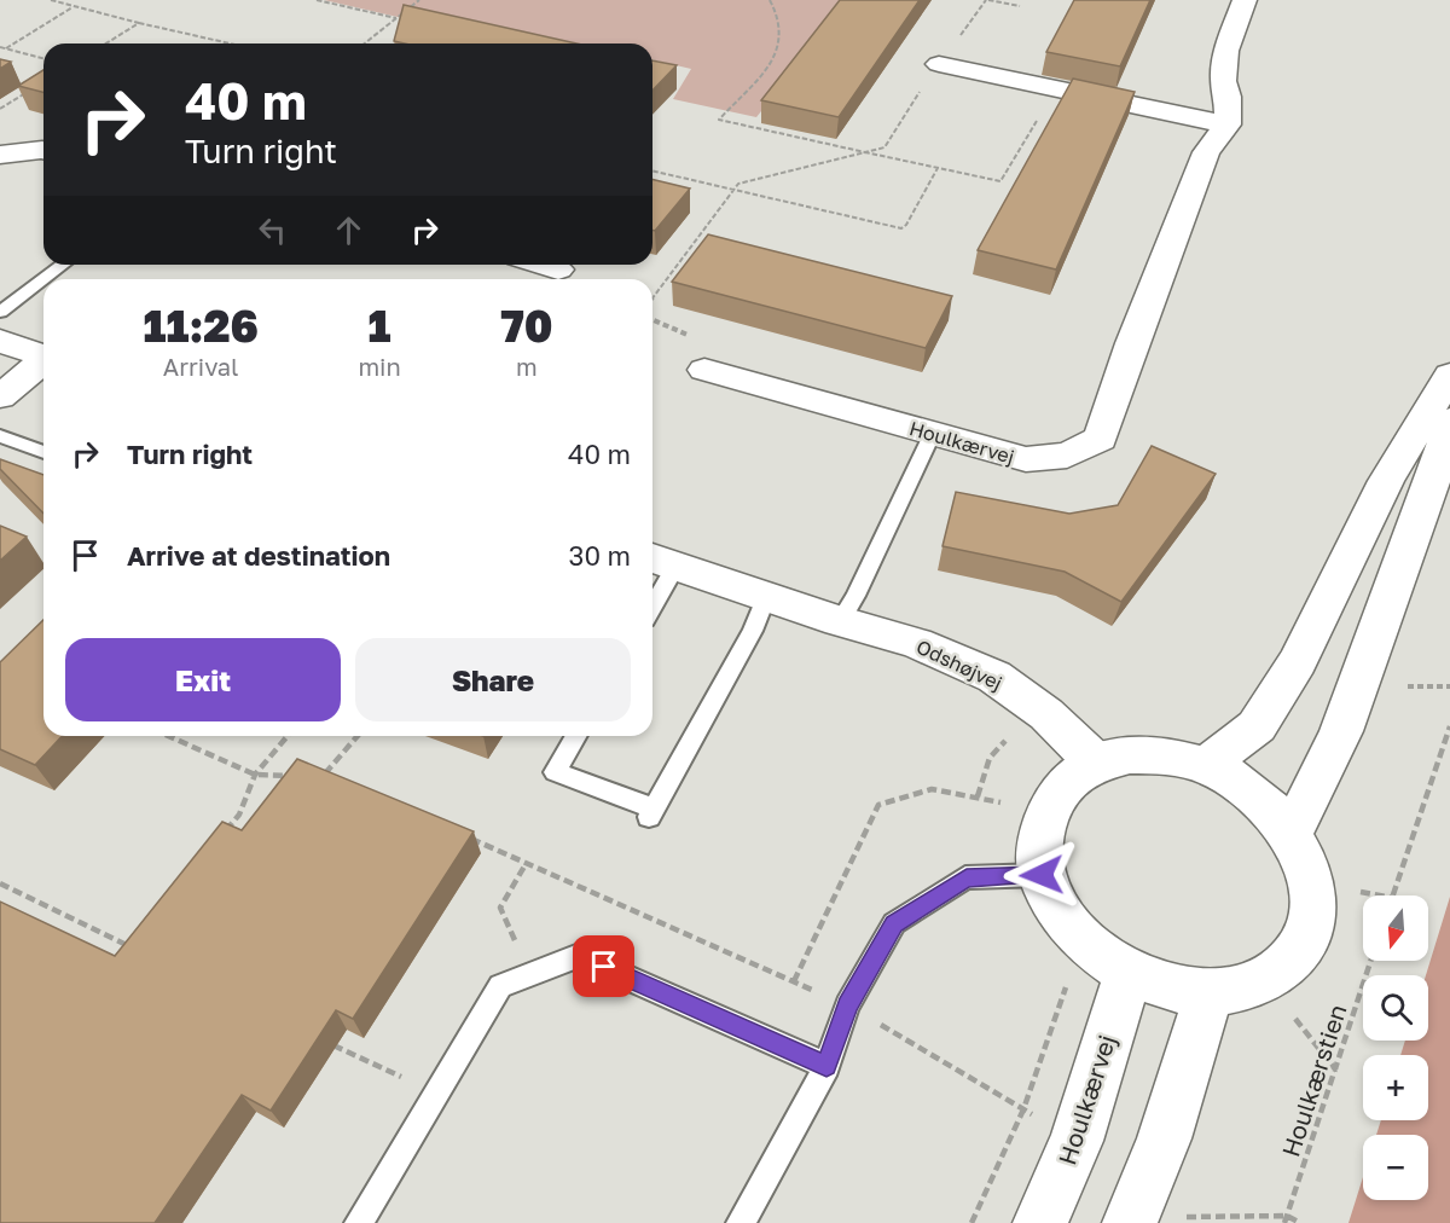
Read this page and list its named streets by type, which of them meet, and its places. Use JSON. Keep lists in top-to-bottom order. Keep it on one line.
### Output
{"streets":{"street":["Houlkærvej","Odshøjvej"],"path":["Houlkærstien"]},"crossings":[["Houlkærvej","Odshøjvej"]],"north":"bottom","page":{"turn":["40 m","Turn right"],"eta":["11:26","Arrival","1","min","70","m"],"list":[{"name":"Turn right","value":"40 m"},{"name":"Arrive at destination","value":"30 m"}],"buttons":["Exit","Share"],"map_buttons":["+","−"]}}
